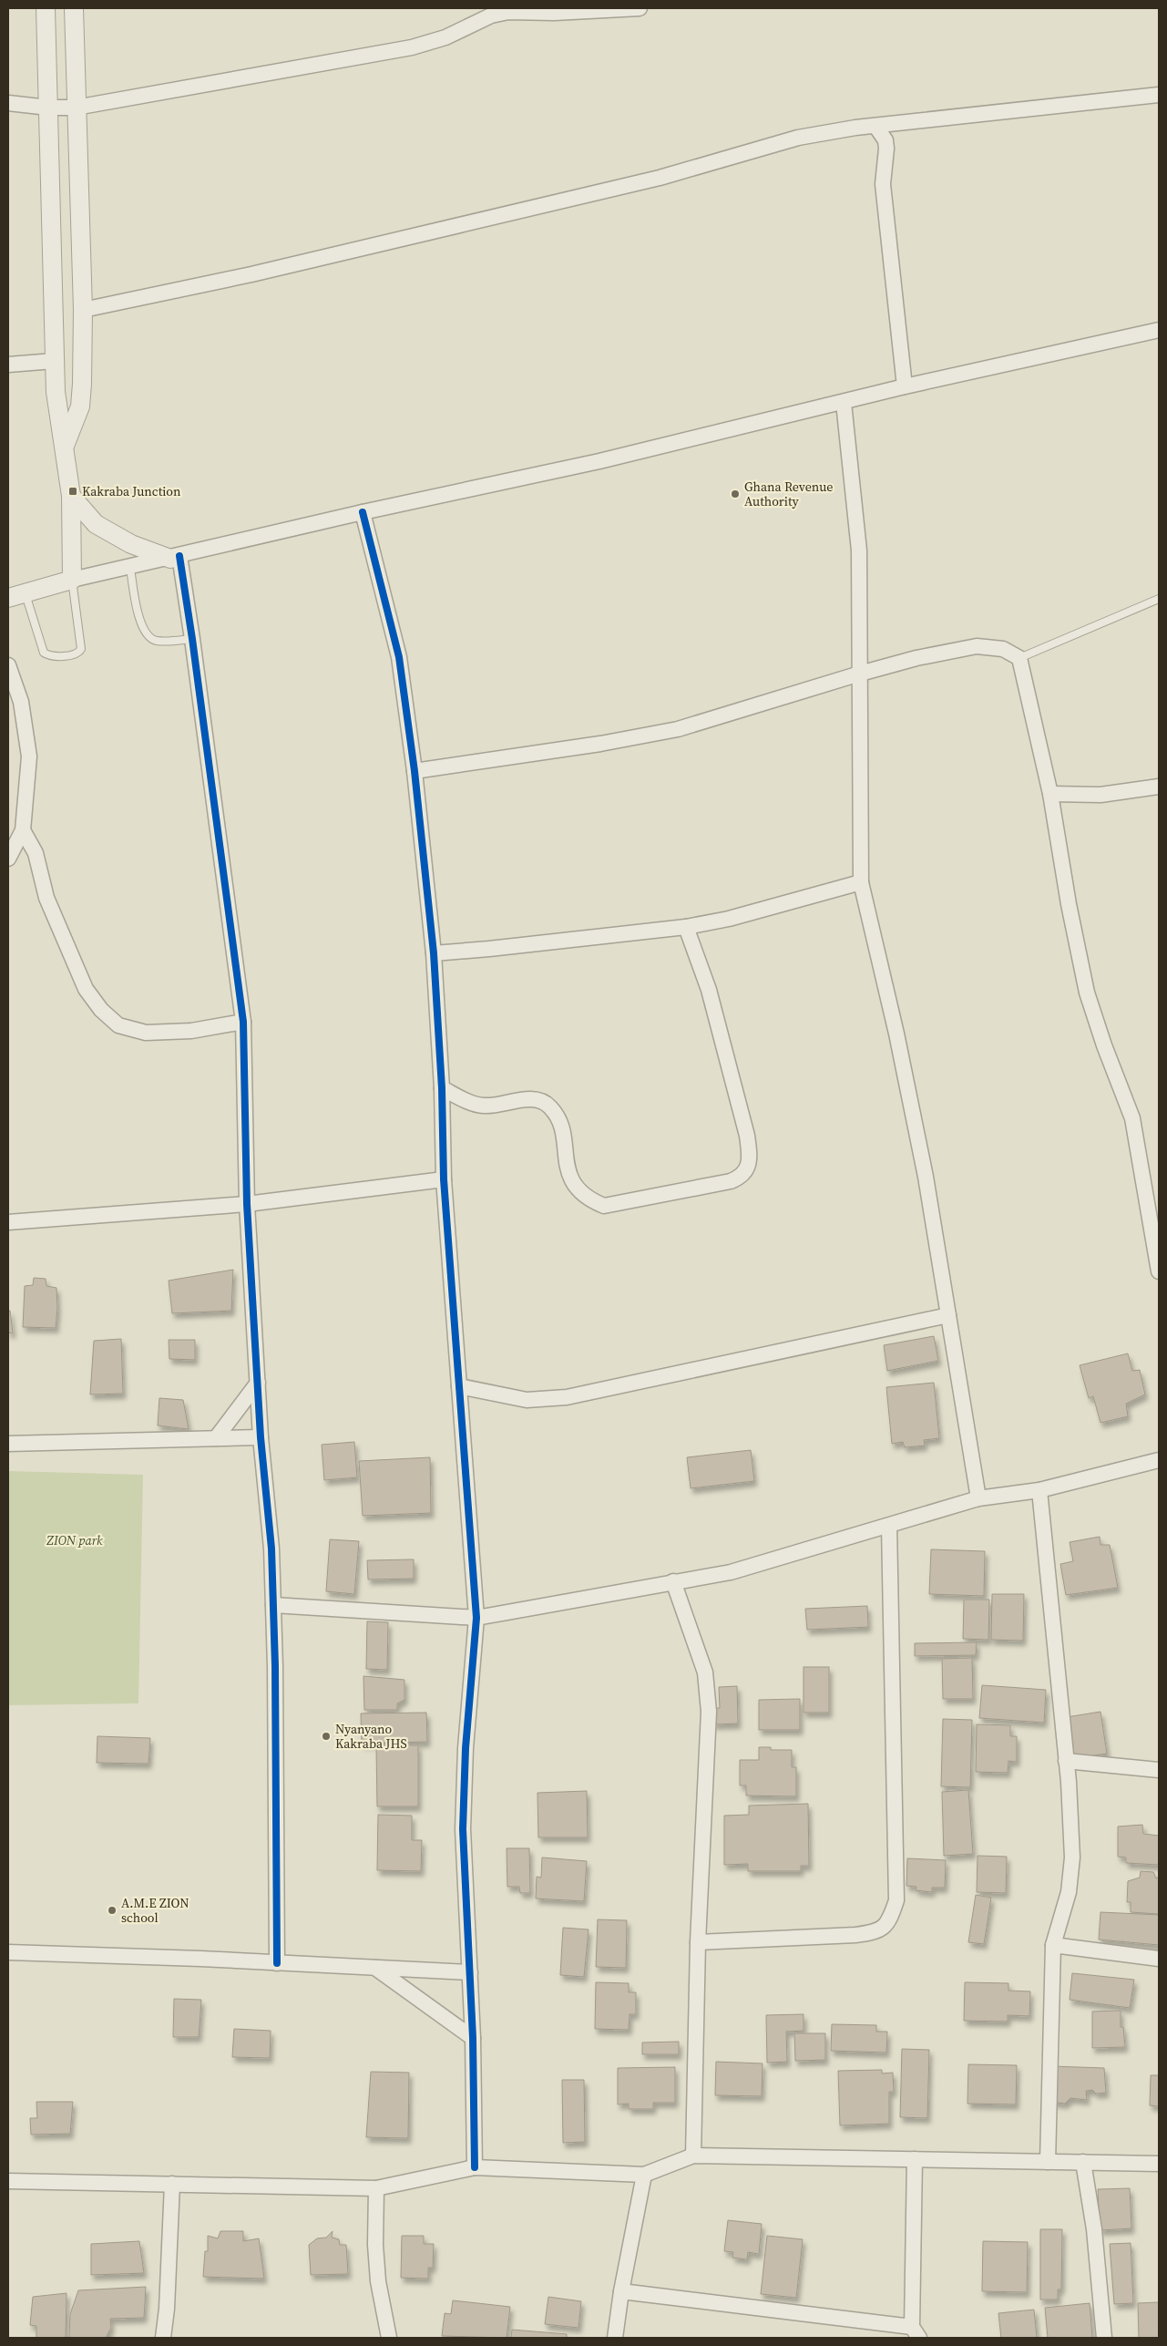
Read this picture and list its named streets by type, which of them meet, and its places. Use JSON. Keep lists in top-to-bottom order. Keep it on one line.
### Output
{"parks":["ZION park"],"places":{"transit":["Kakraba Junction"],"other":["Ghana Revenue Authority","Nyanyano Kakraba JHS","A.M.E ZION school"]}}
